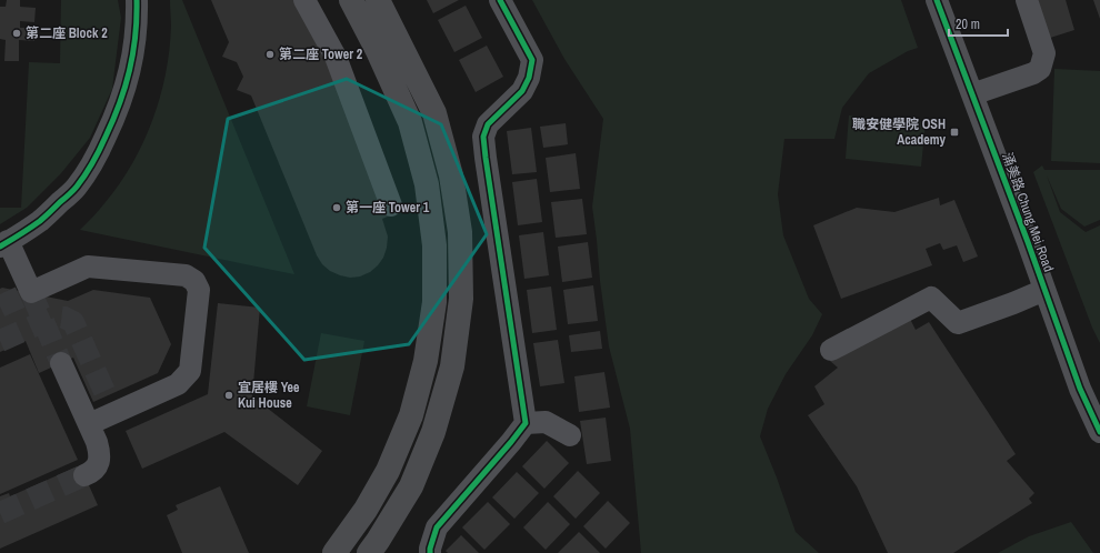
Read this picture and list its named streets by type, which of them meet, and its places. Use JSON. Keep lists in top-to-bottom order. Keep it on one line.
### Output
{"streets":{"street":["涌美路 Chung Mei Road"]},"places":{"other":["第二座 Block 2","第二座 Tower 2","第一座 Tower 1","宜居樓 Yee Kui House"],"transit":["職安健學院 OSH Academy"]},"scale_bar":"20 m"}
